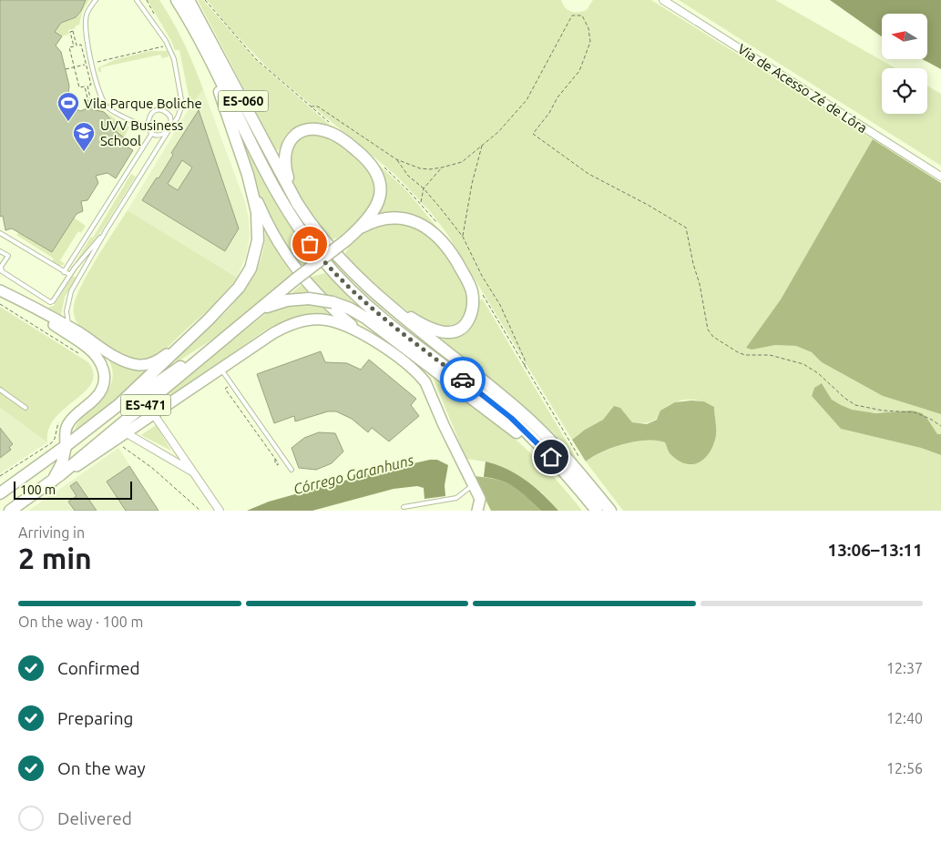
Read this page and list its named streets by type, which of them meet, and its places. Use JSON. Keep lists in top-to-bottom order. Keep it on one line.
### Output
{"streets":{"main road":["ES-060","ES-471"],"street":["Via de Acesso Zé de Lôra"]},"water":["Córrego Garanhuns"],"places":{"sports":["Vila Parque Boliche"],"school or university":["UVV Business School"]},"scale_bar":"100 m","north":"left","page":{"scale":"100 m","heading":["2 min","Arriving in","13:06–13:11"],"bar":"On the way · 100 m","list":[["Confirmed","12:37"],["Preparing","12:40"],["On the way","12:56"],"Delivered"]}}
